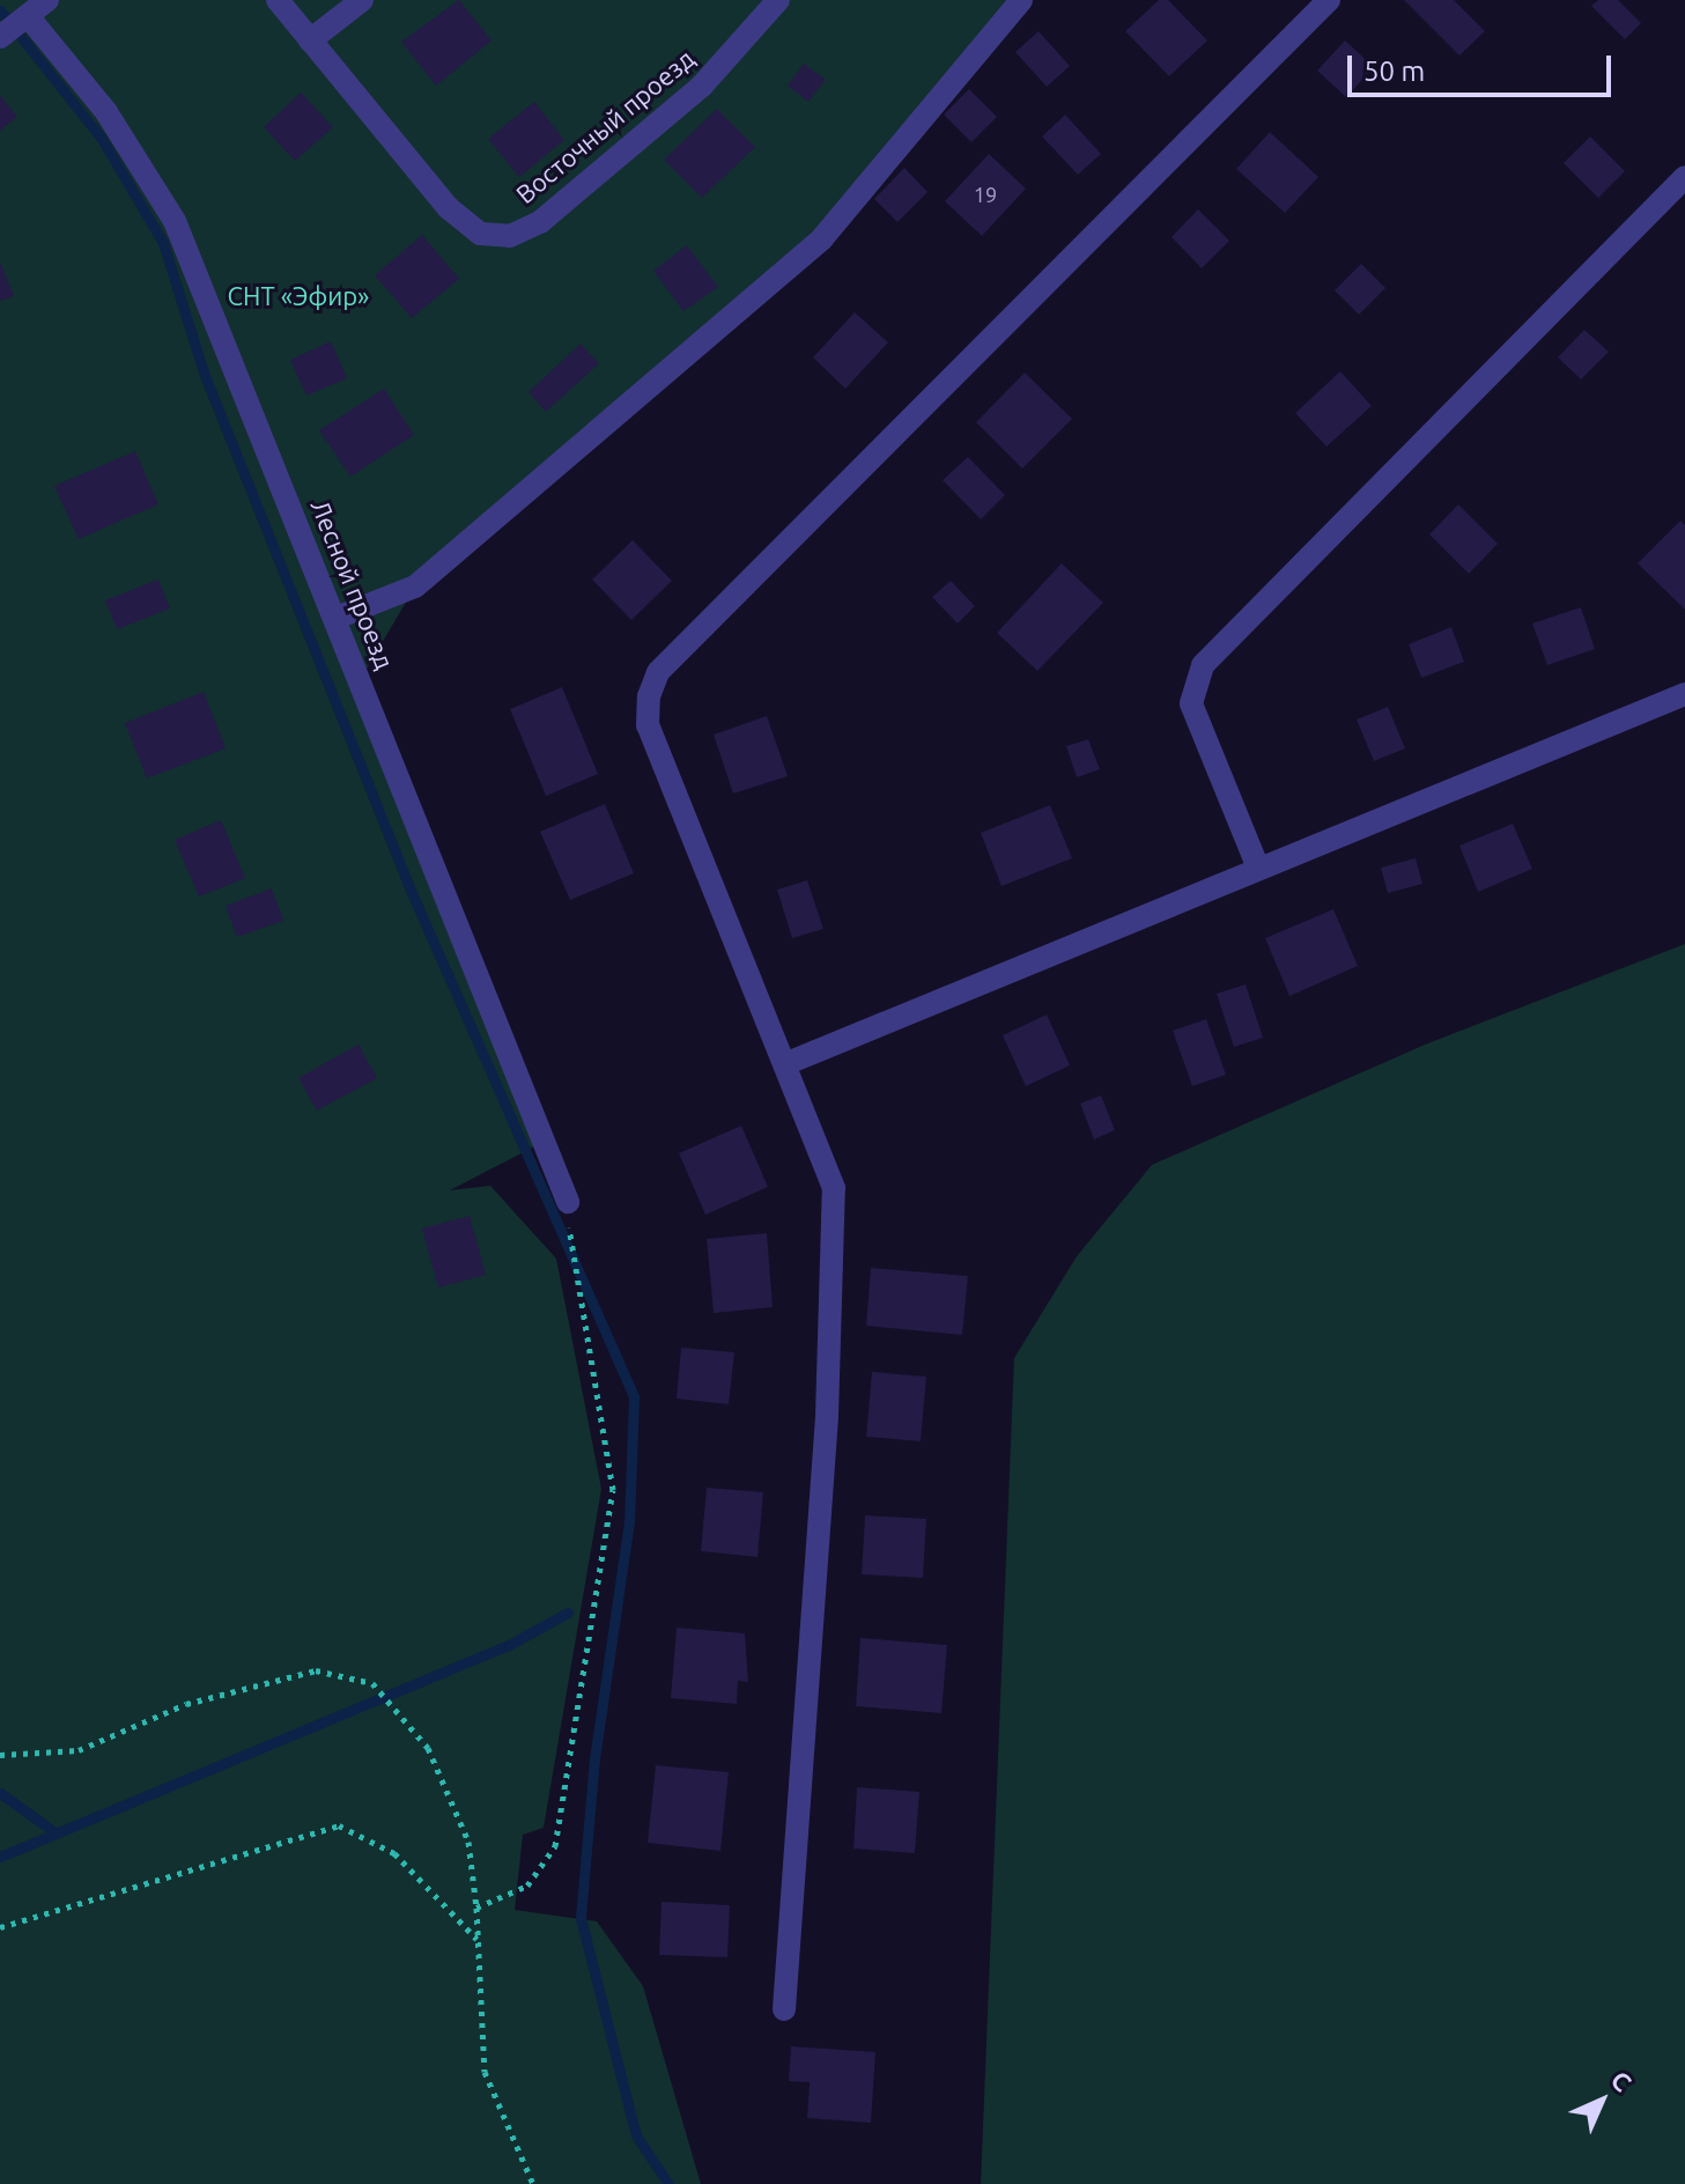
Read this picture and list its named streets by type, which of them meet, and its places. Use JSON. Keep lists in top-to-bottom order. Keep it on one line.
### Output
{"streets":{"street":["Восточный проезд","Лесной проезд"]},"parks":["СНТ «Эфир»"],"house_numbers":["19"],"scale_bar":"50 m","north":"top right"}
